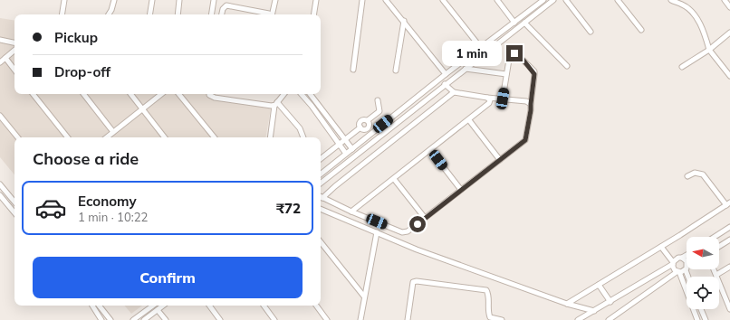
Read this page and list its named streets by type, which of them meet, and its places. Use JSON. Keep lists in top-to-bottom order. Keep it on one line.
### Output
{"north":"left","page":{"banner":["Pickup","Drop-off"],"bubble":"1 min","heading":"Choose a ride","list":[{"name":"Economy","note":"1 min · 10:22","value":"₹72"}],"buttons":"Confirm"}}
